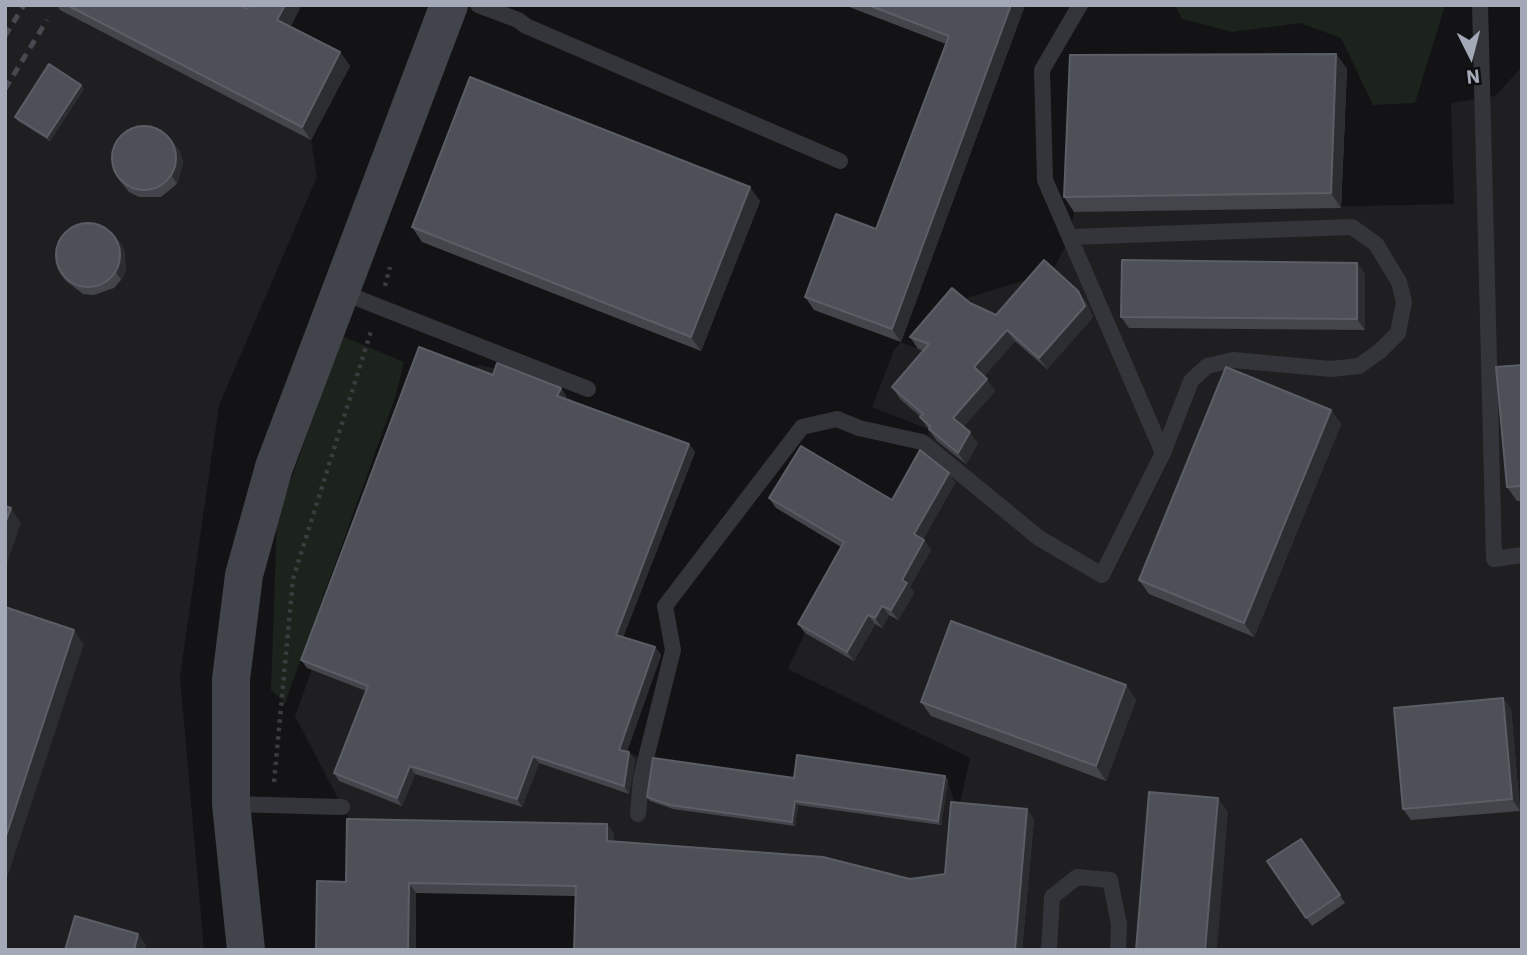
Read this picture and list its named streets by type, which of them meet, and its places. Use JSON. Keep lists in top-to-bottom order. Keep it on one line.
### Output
{"north":"bottom"}
